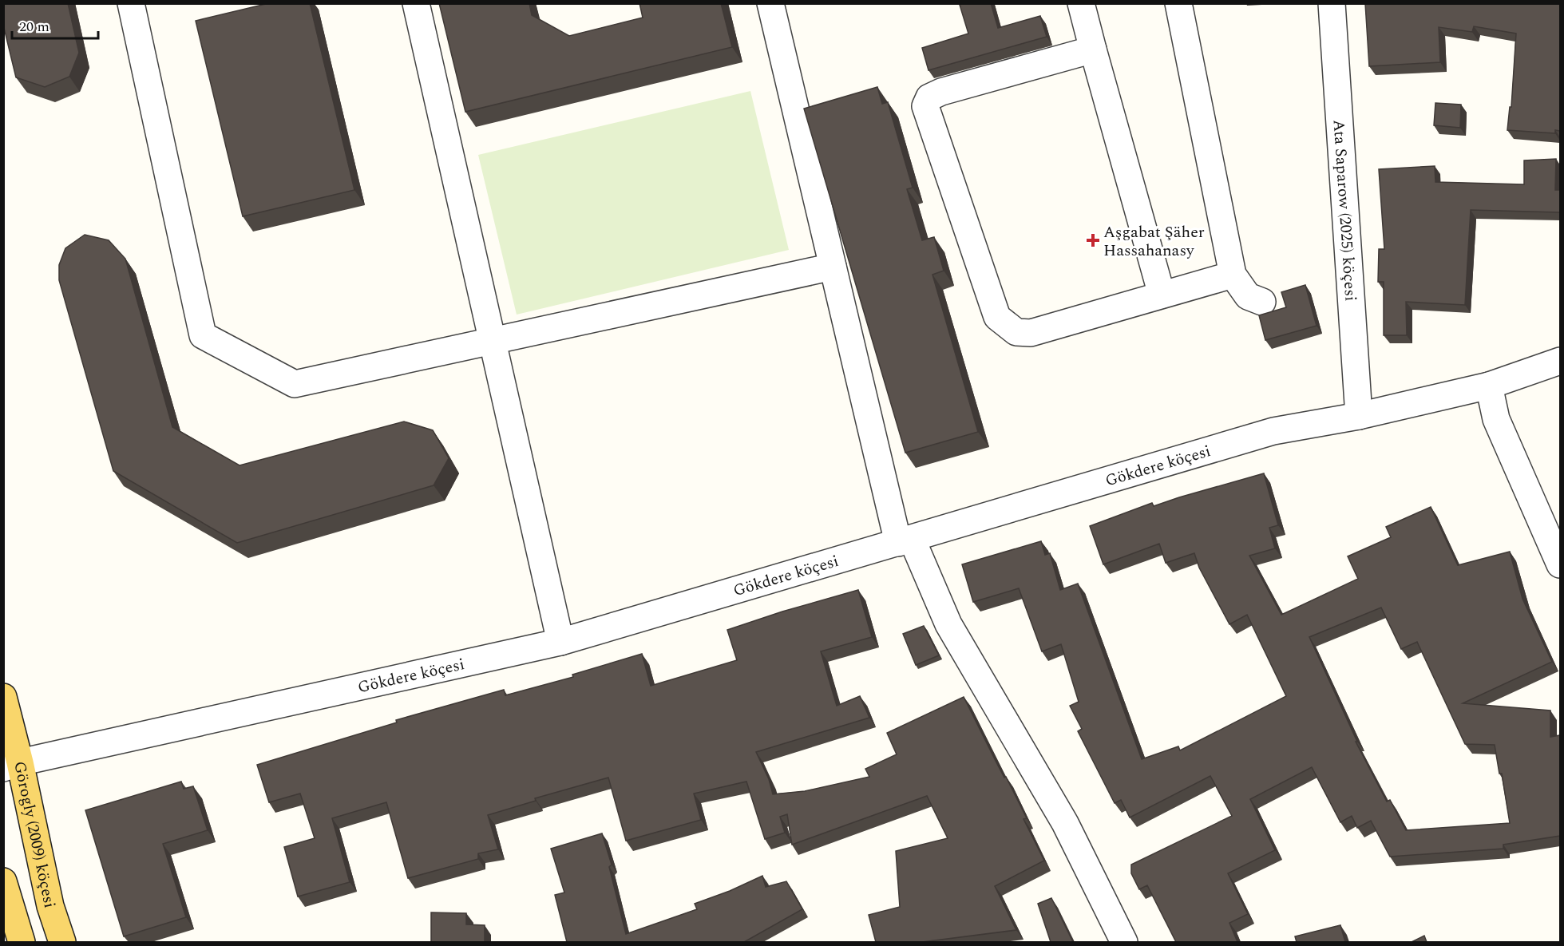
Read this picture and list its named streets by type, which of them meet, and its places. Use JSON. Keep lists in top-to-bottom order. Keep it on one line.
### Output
{"streets":{"main road":["Görogly (2009) köçesi"],"street":["Ata Saparow (2025) köçesi","Gökdere köçesi"]},"crossings":[["Ata Saparow (2025) köçesi","Gökdere köçesi"],["Gökdere köçesi","Görogly (2009) köçesi"]],"places":{"health":["Aşgabat Şäher Hassahanasy"]},"scale_bar":"20 m"}
